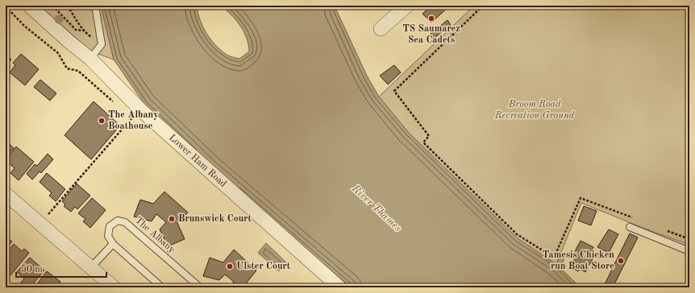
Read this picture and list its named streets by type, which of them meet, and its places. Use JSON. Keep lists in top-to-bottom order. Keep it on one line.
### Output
{"streets":{"street":["Lower Ham Road"],"lane":["The Albany"]},"water":["River Thames"],"parks":["Broom Road Recreation Ground"],"places":["TS Saumarez Sea Cadets","The Albany Boathouse","Brunswick Court","Tamesis Chicken run Boat Store","Ulster Court"],"scale_bar":"50 m"}
